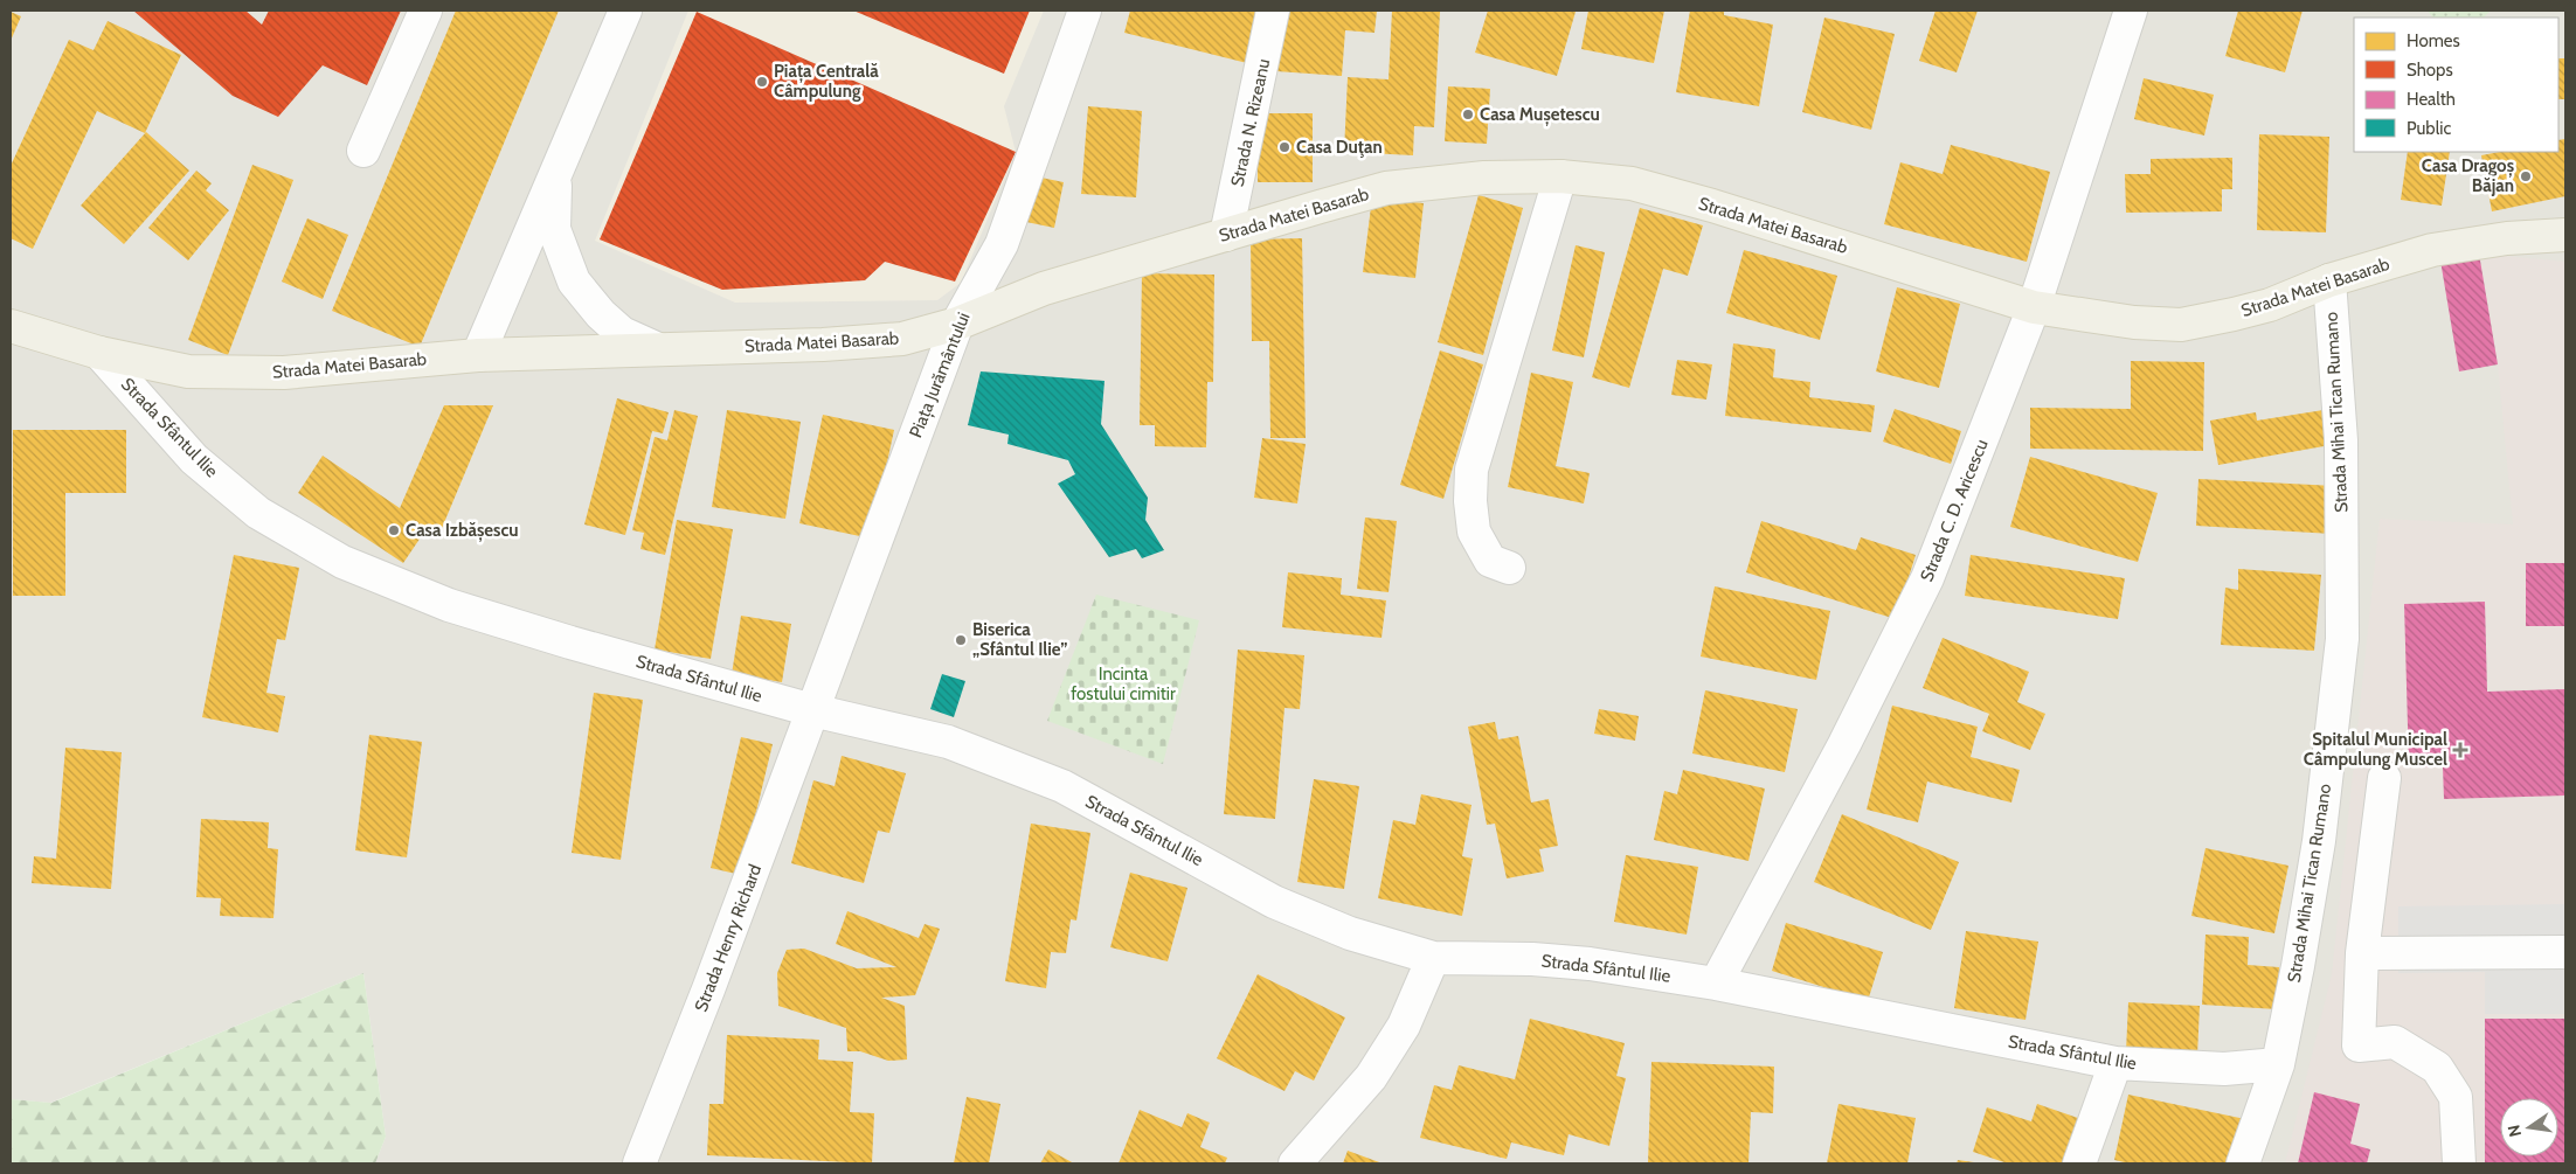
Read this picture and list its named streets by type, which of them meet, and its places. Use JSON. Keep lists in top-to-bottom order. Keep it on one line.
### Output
{"streets":{"main road":["Strada Matei Basarab"],"street":["Strada N. Rizeanu","Piața Jurământului","Strada Mihai Tican Rumano","Strada Sfântul Ilie","Strada C. D. Aricescu","Strada Henry Richard"]},"crossings":[["Strada N. Rizeanu","Strada Matei Basarab"],["Strada Matei Basarab","Piața Jurământului"],["Strada Matei Basarab","Strada Mihai Tican Rumano"],["Strada Matei Basarab","Strada Sfântul Ilie"],["Strada Matei Basarab","Strada C. D. Aricescu"],["Piața Jurământului","Strada Sfântul Ilie"],["Piața Jurământului","Strada Henry Richard"],["Strada Mihai Tican Rumano","Strada Sfântul Ilie"],["Strada Sfântul Ilie","Strada C. D. Aricescu"],["Strada Sfântul Ilie","Strada Henry Richard"]],"parks":["Incinta fostului cimitir"],"places":{"other":["Piața Centrală Câmpulung","Casa Mușetescu","Casa Duţan","Casa Dragoș Băjan","Casa Izbășescu","Biserica „Sfântul Ilie”"],"health":["Spitalul Municipal Câmpulung Muscel"]},"legend":["Homes","Shops","Health","Public"],"north":"left"}
